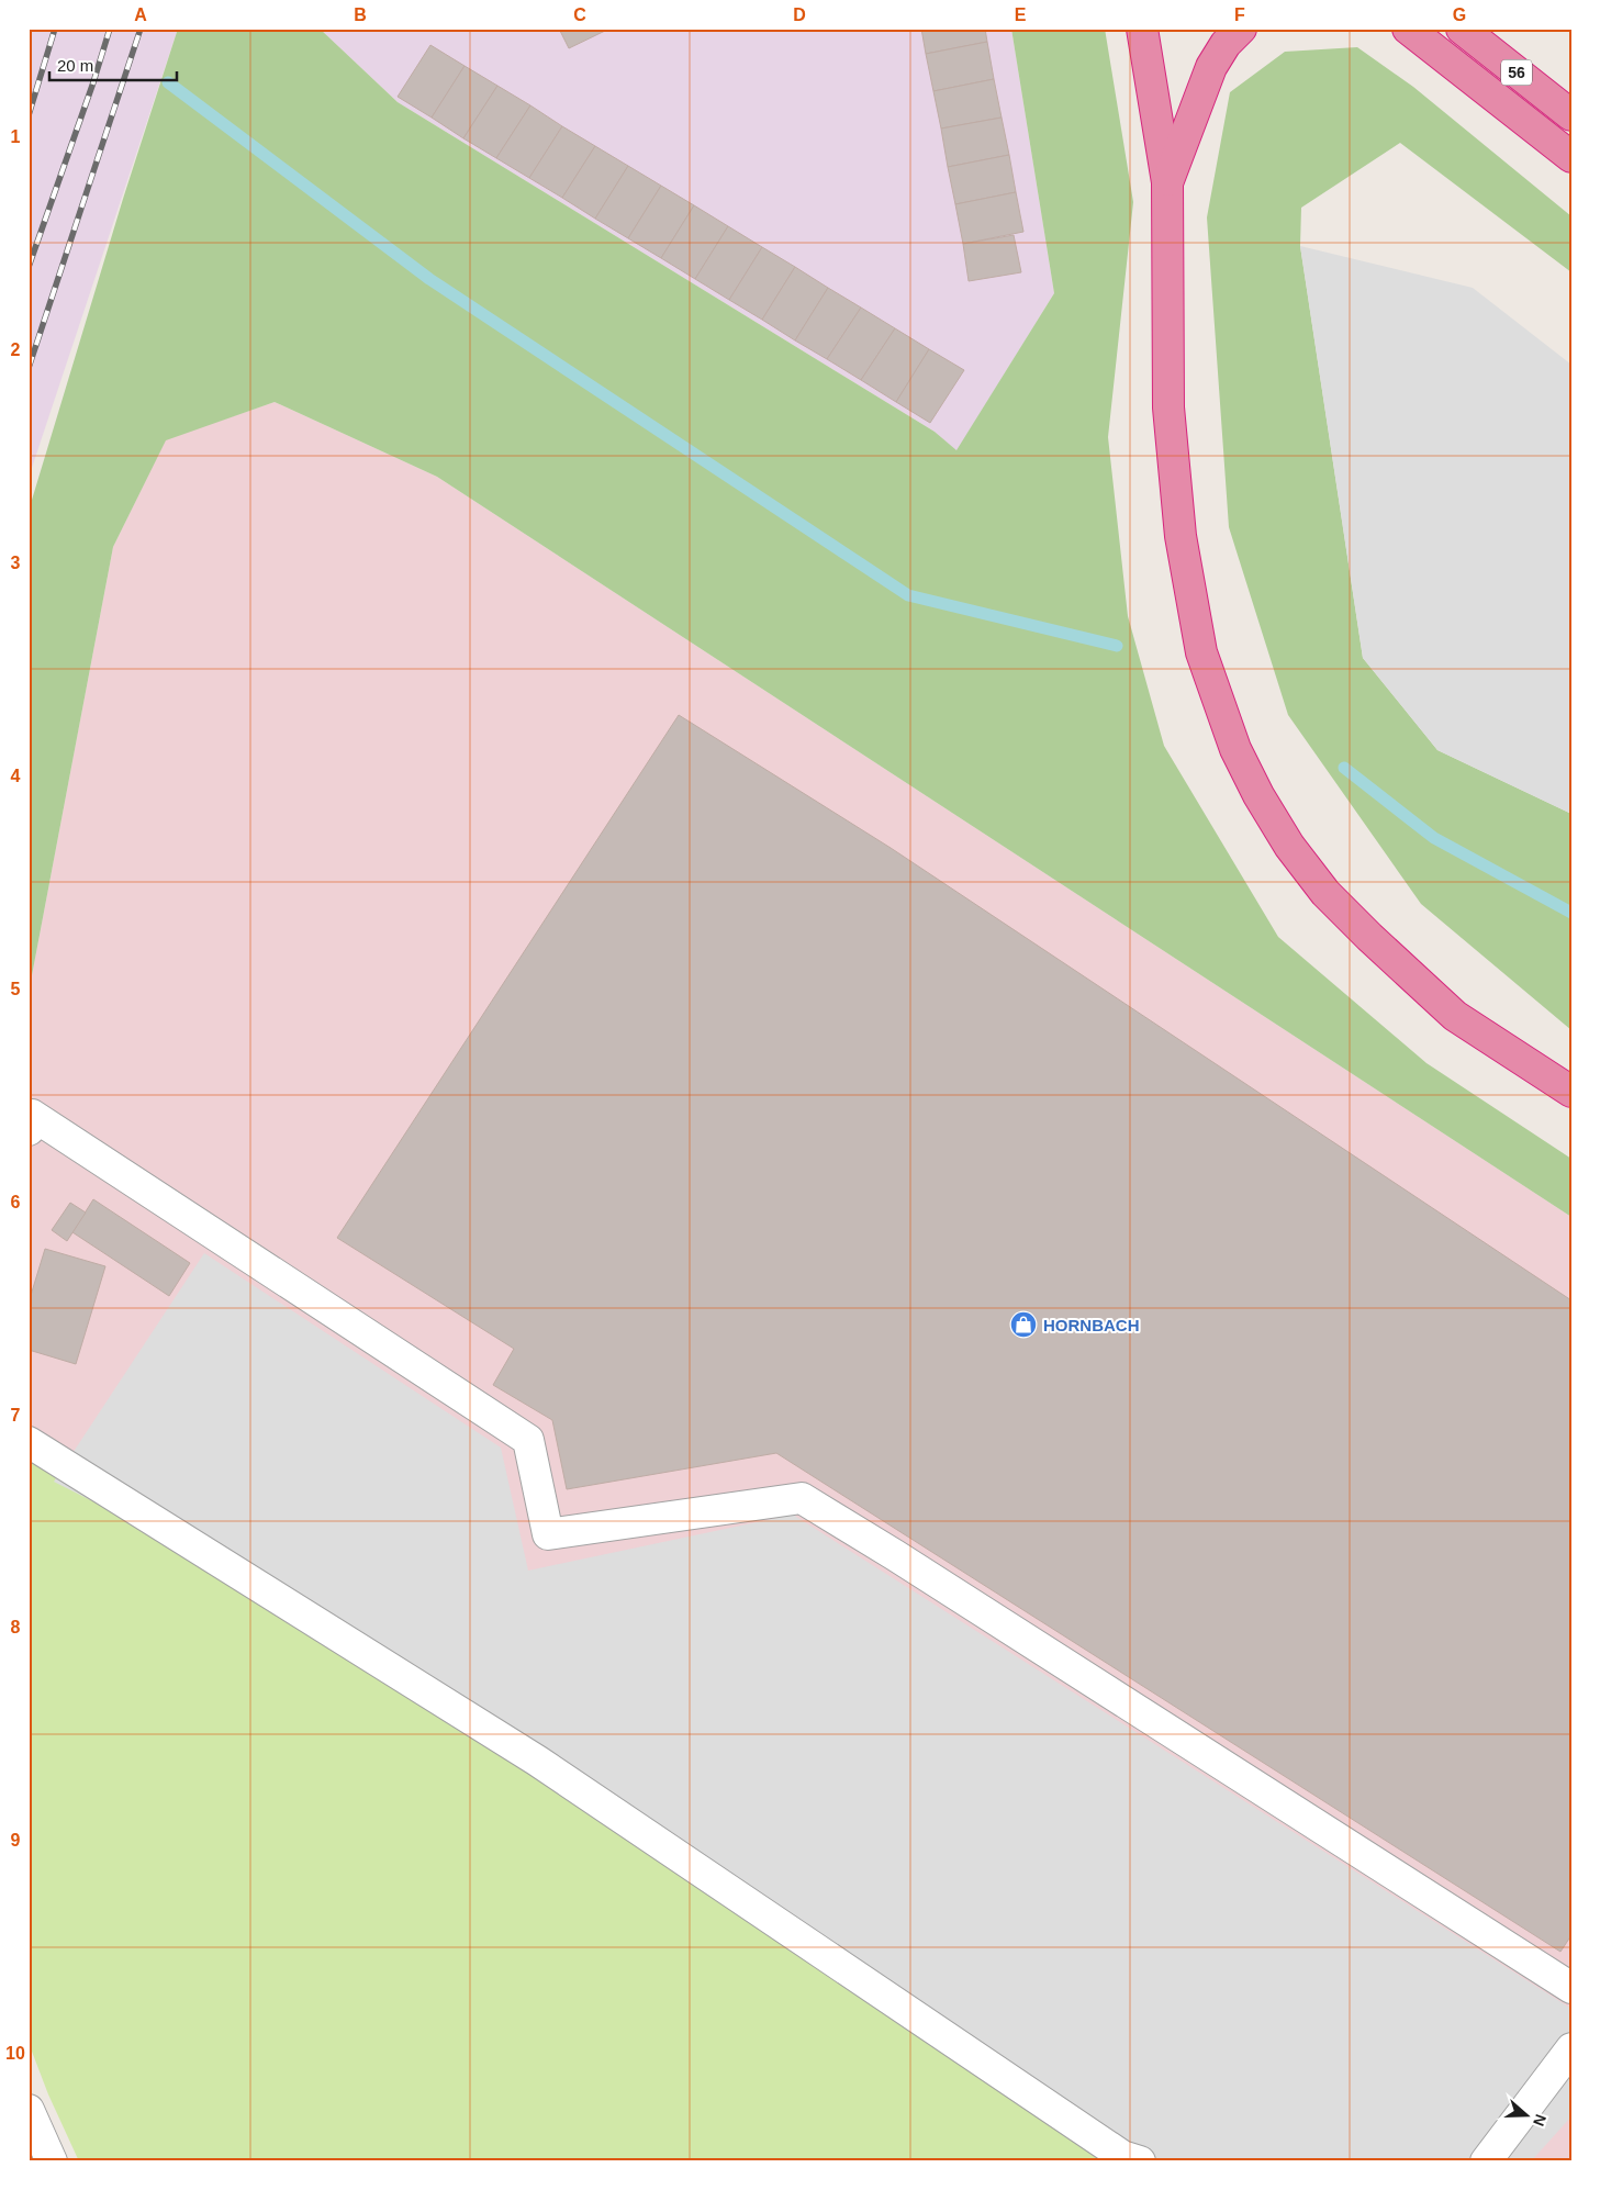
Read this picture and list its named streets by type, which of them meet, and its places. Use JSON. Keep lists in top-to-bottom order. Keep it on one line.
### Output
{"streets":{"highway":["56"]},"places":{"shop":["HORNBACH"]},"scale_bar":"20 m","north":"right","grid":{"columns":["A","B","C","D","E","F","G"],"rows":["1","2","3","4","5","6","7","8","9","10"]}}
